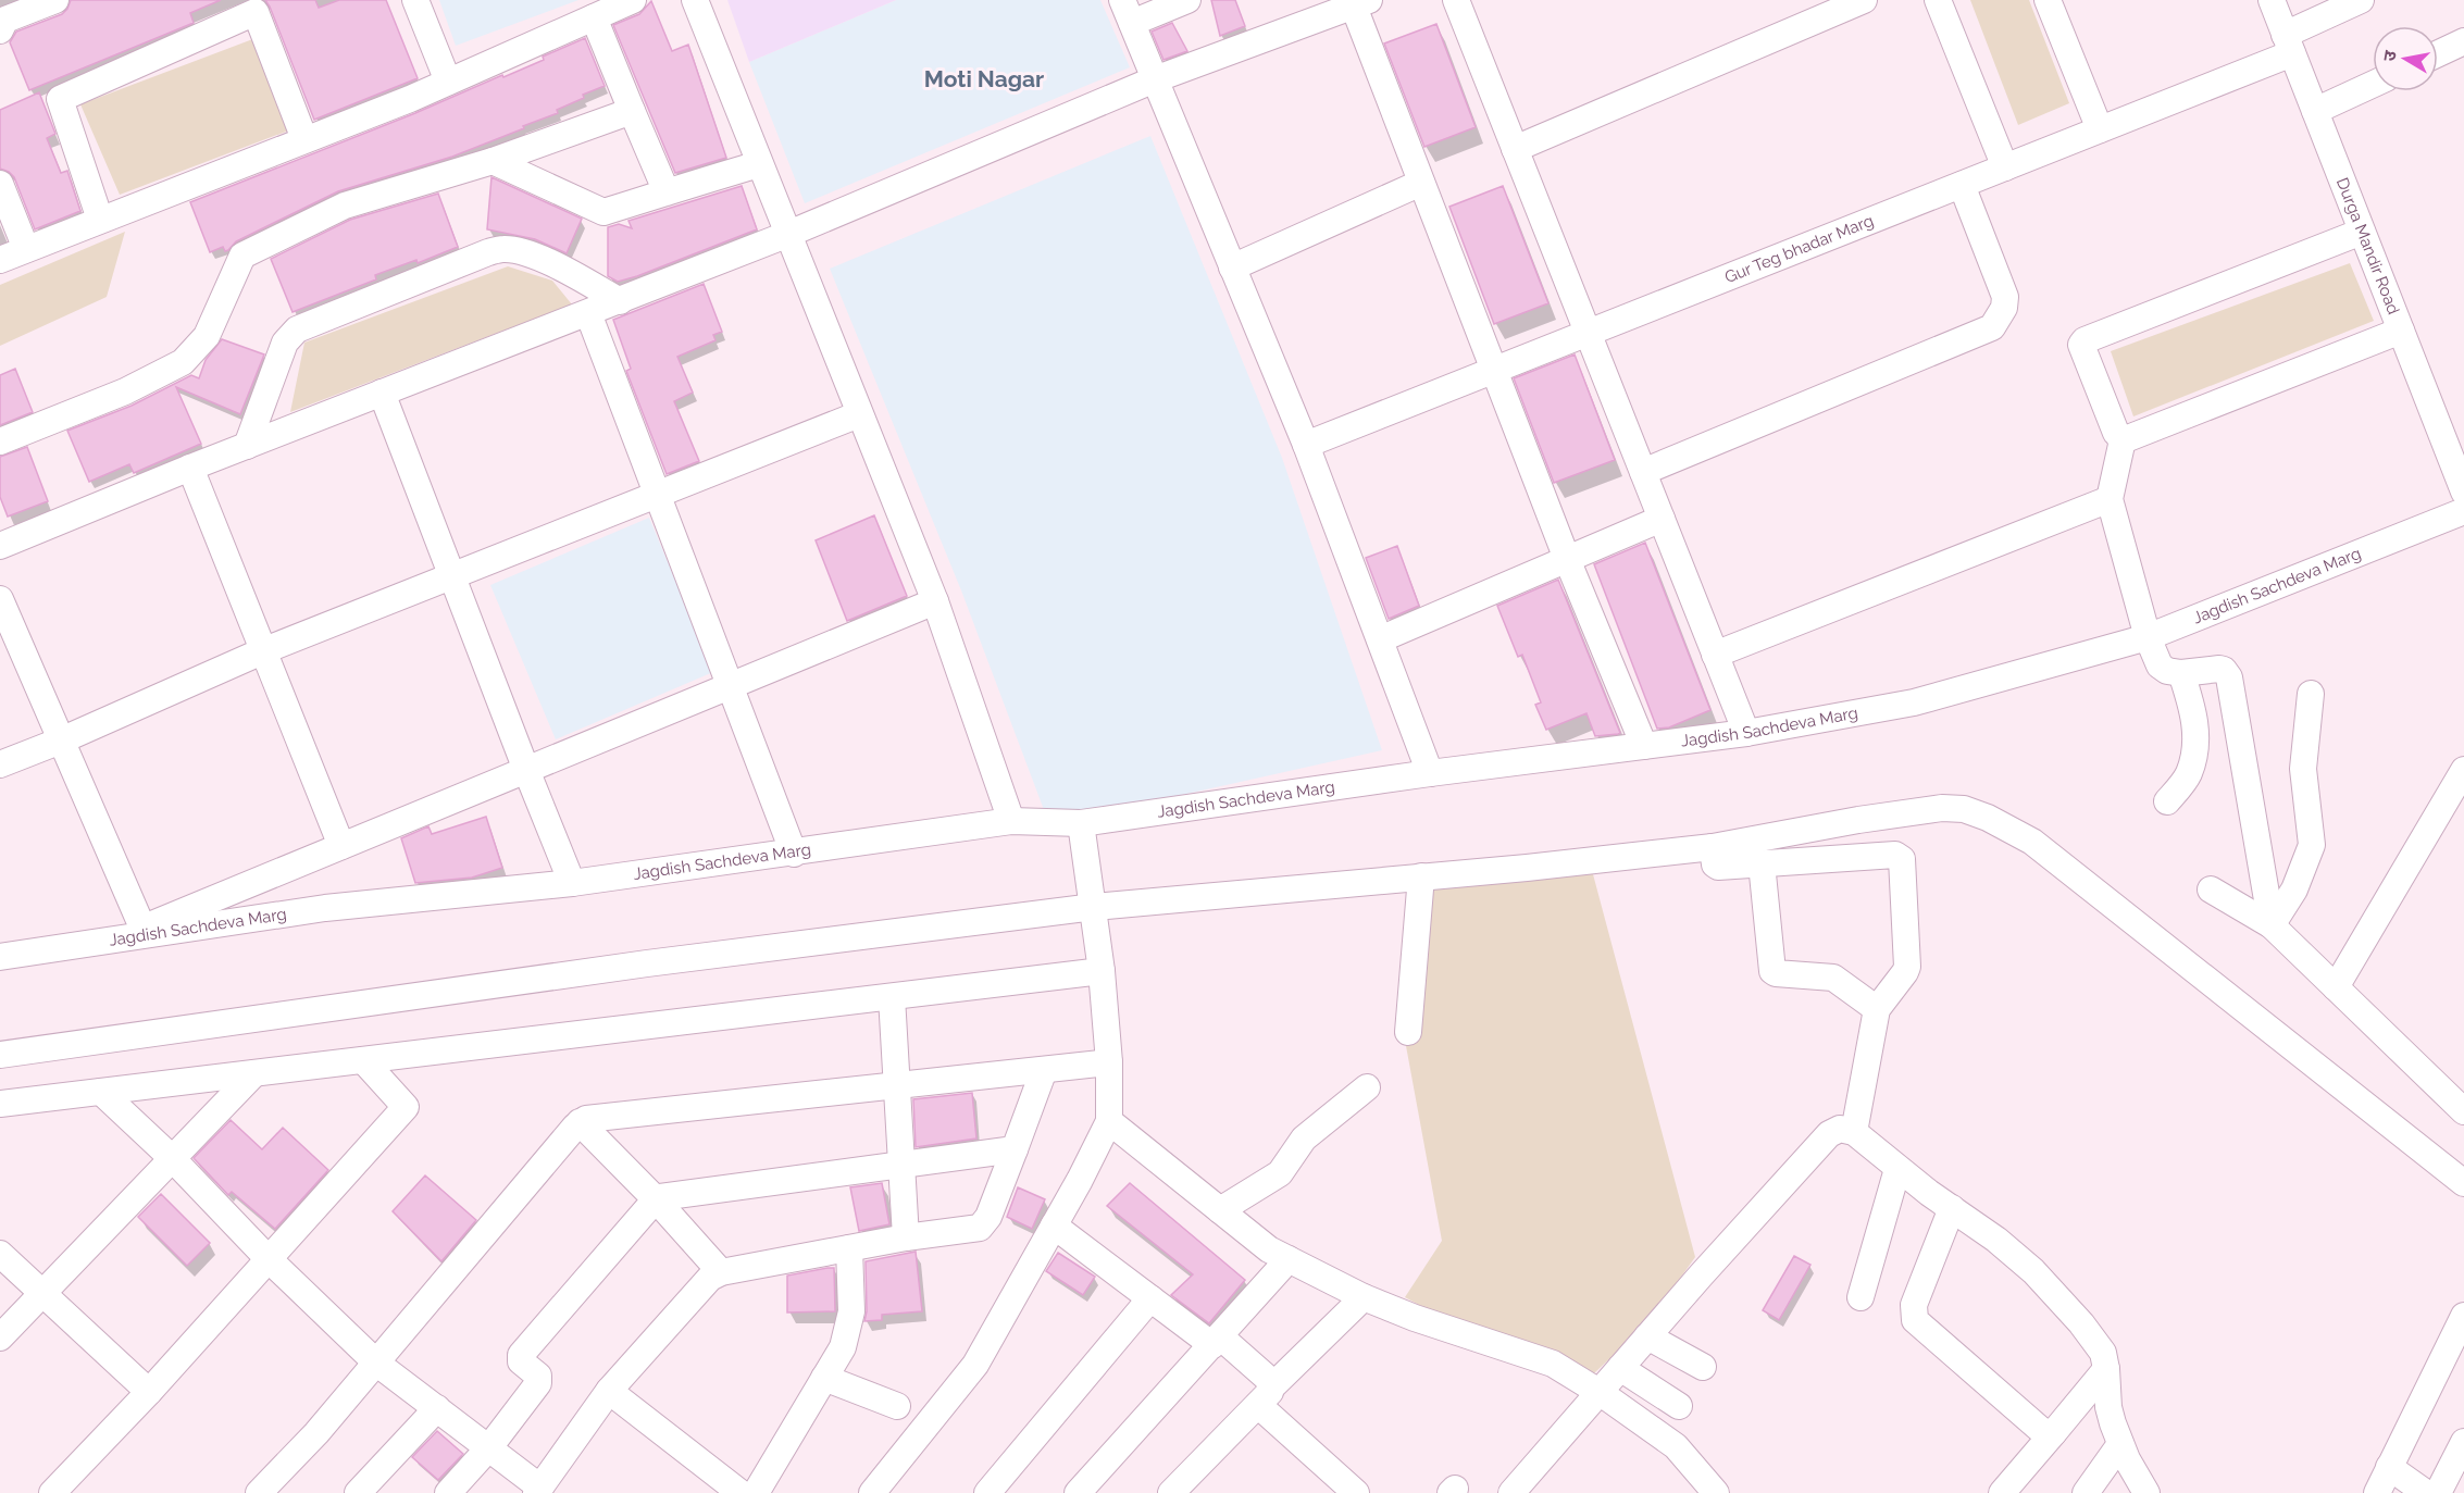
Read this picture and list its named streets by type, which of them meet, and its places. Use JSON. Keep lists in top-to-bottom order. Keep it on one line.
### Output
{"streets":{"street":["Durga Mandir Road","Gur Teg bhadar Marg","Jagdish Sachdeva Marg"]},"crossings":[["Durga Mandir Road","Gur Teg bhadar Marg"]],"districts":["Moti Nagar"],"north":"left"}
